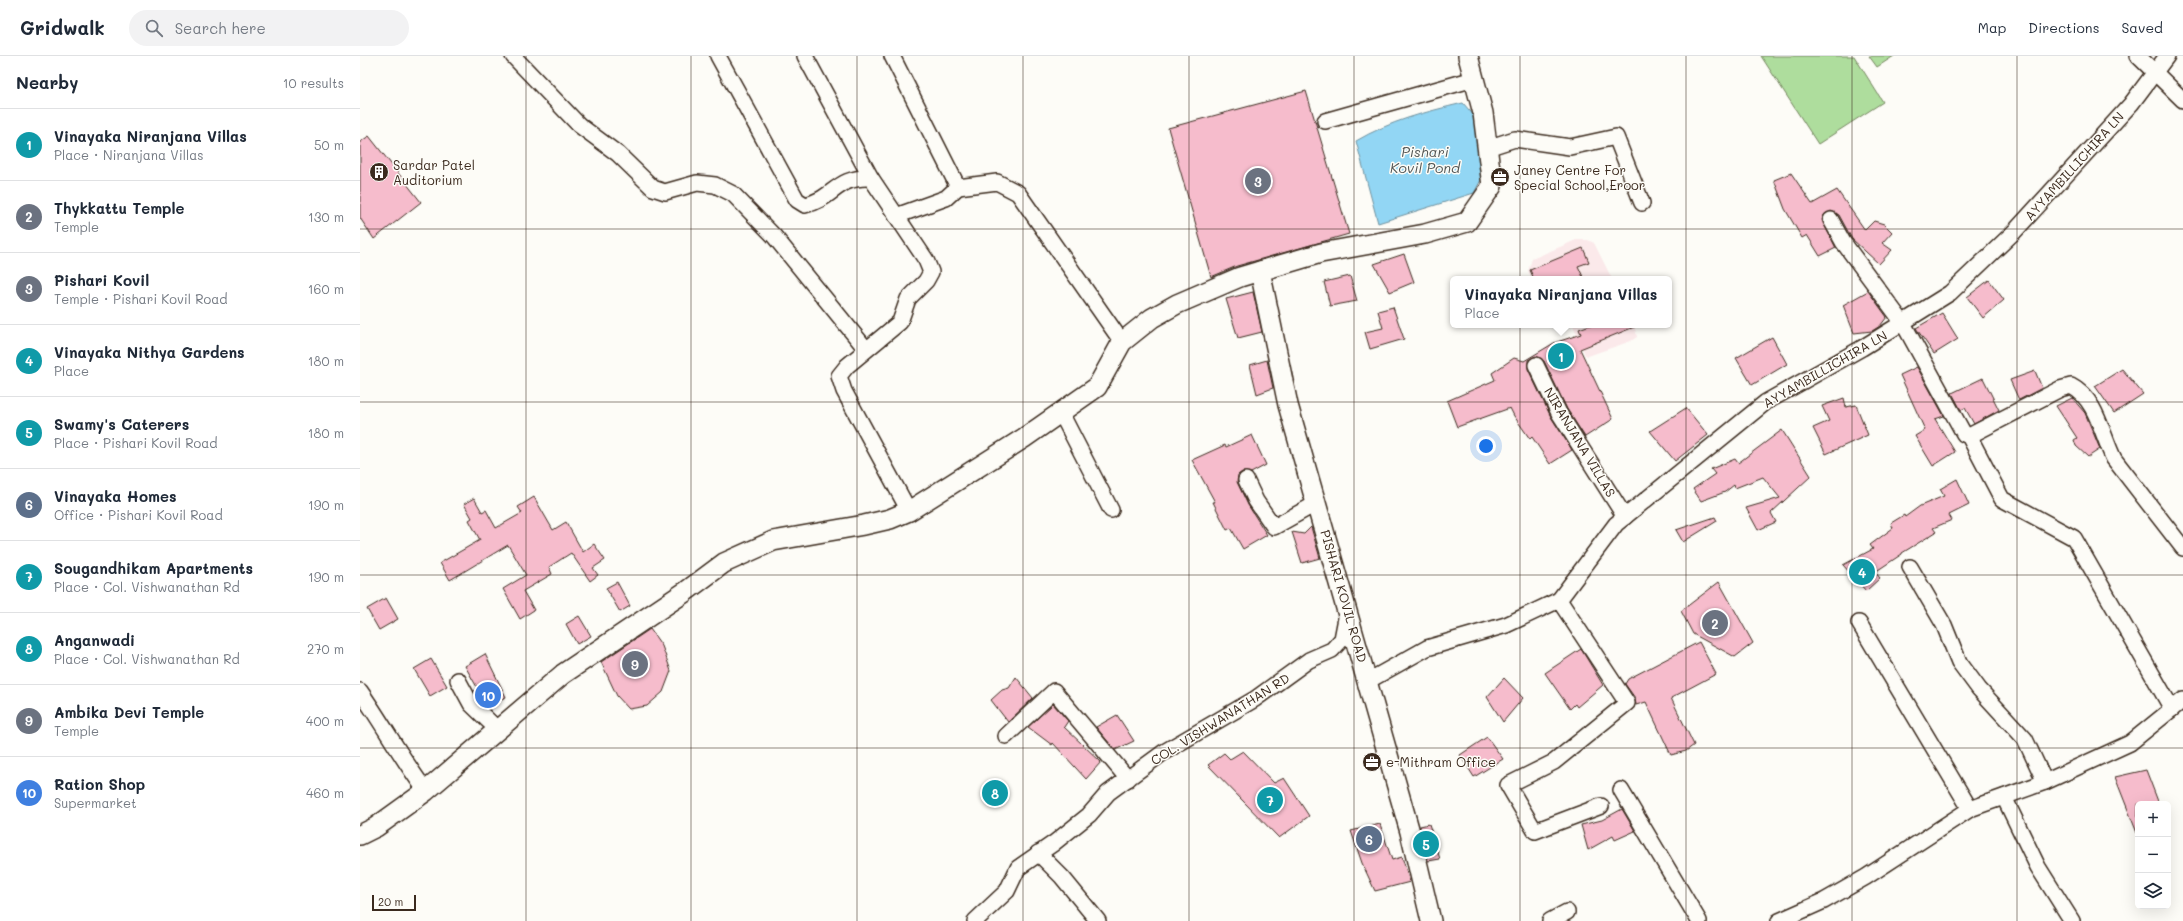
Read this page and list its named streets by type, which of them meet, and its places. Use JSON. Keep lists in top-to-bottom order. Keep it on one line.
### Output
{"streets":{"street":["AYYAMBILLICHIRA LN","NIRANJANA VILLAS","PISHARI KOVIL ROAD","COL. VISHWANATHAN RD"]},"crossings":[["AYYAMBILLICHIRA LN","NIRANJANA VILLAS"],["AYYAMBILLICHIRA LN","PISHARI KOVIL ROAD"],["PISHARI KOVIL ROAD","COL. VISHWANATHAN RD"]],"water":["Pishari Kovil Pond"],"places":{"building":["Sardar Patel Auditorium"],"office":["Janey Centre For Special School,Eroor","e-Mithram Office"]},"scale_bar":"20 m","page":{"header":"Gridwalk","search":"Search here","nav":["Map","Directions","Saved"],"heading":["Nearby","10 results"],"list":[{"mark":"1","name":"Vinayaka Niranjana Villas","note":"Place · Niranjana Villas","value":"50 m"},{"mark":"2","name":"Thykkattu Temple","note":"Temple","value":"130 m"},{"mark":"3","name":"Pishari Kovil","note":"Temple · Pishari Kovil Road","value":"160 m"},{"mark":"4","name":"Vinayaka Nithya Gardens","note":"Place","value":"180 m"},{"mark":"5","name":"Swamy's Caterers","note":"Place · Pishari Kovil Road","value":"180 m"},{"mark":"6","name":"Vinayaka Homes","note":"Office · Pishari Kovil Road","value":"190 m"},{"mark":"7","name":"Sougandhikam Apartments","note":"Place · Col. Vishwanathan Rd","value":"190 m"},{"mark":"8","name":"Anganwadi","note":"Place · Col. Vishwanathan Rd","value":"270 m"},{"mark":"9","name":"Ambika Devi Temple","note":"Temple","value":"400 m"},{"mark":"10","name":"Ration Shop","note":"Supermarket","value":"460 m"}],"pins":["3","1","4","2","9","10","8","7","6","5"],"popup":["Vinayaka Niranjana Villas","Place"],"map_buttons":["+","−"],"scale":"20 m"}}
